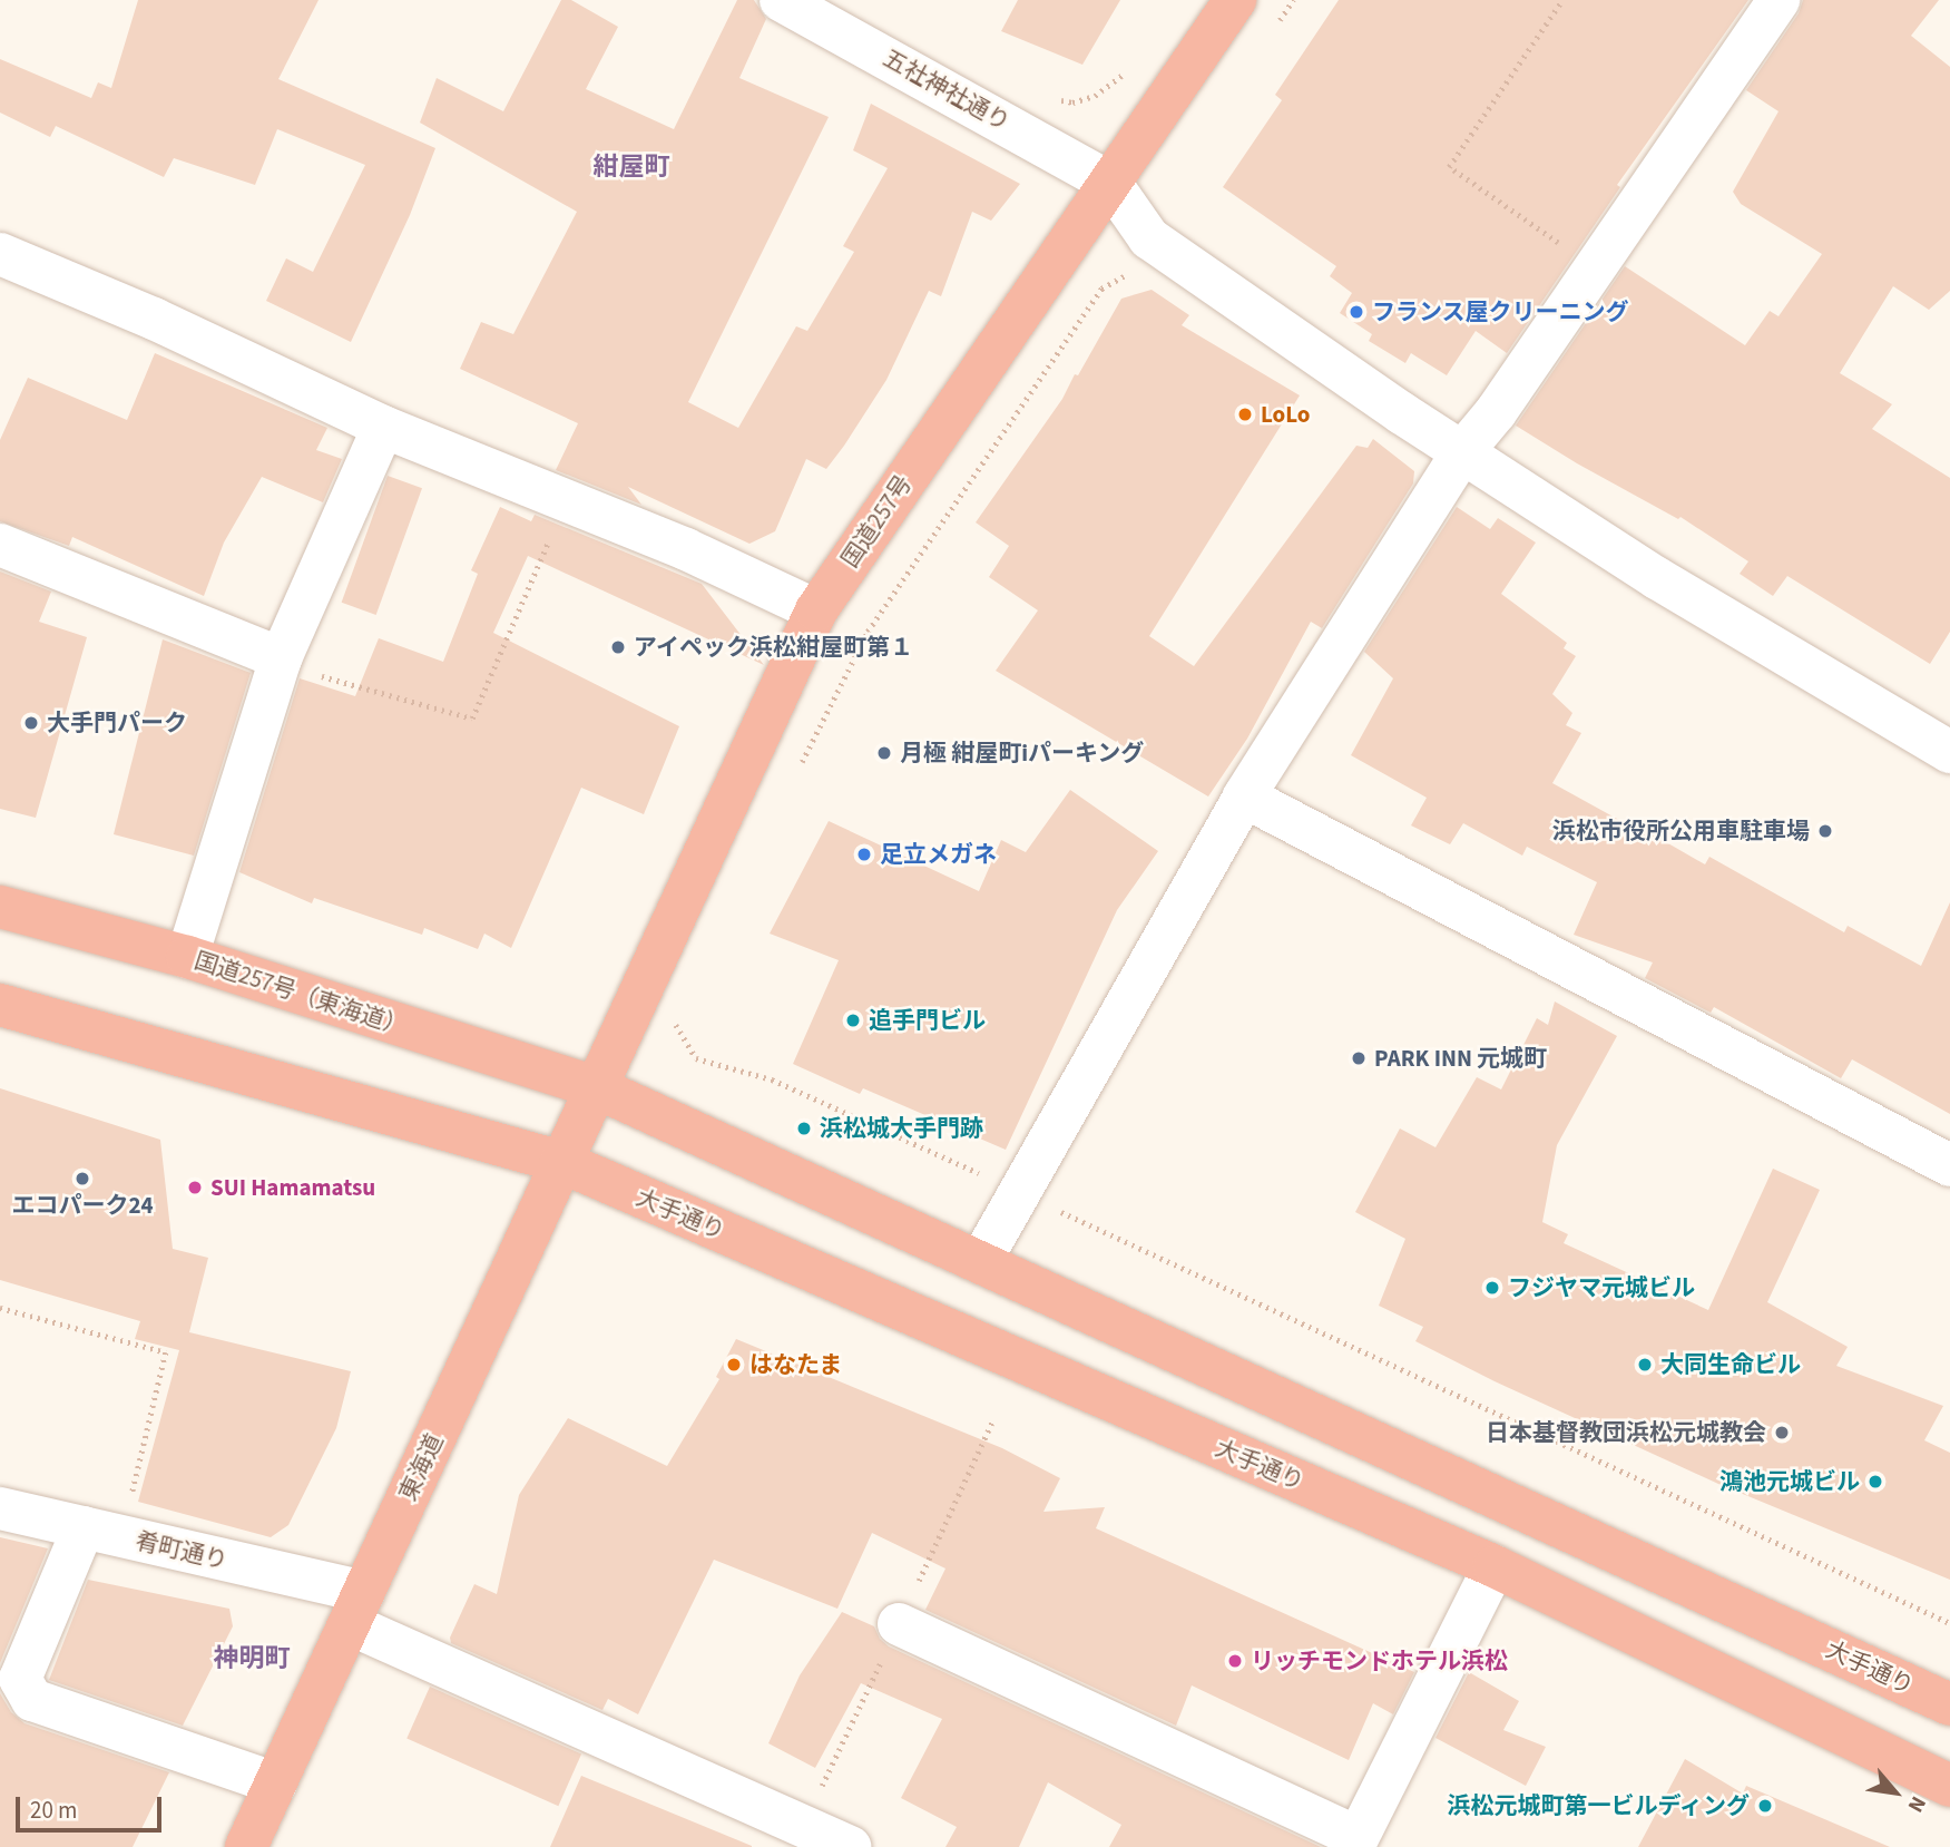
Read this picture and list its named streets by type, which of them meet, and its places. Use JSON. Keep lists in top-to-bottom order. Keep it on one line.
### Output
{"streets":{"highway":["国道257号","国道257号（東海道）","大手通り","東海道"],"street":["五社神社通り","肴町通り"]},"crossings":[["五社神社通り","国道257号"],["国道257号","国道257号（東海道）"],["国道257号","大手通り"],["国道257号","東海道"],["国道257号（東海道）","大手通り"],["国道257号（東海道）","東海道"],["大手通り","東海道"],["東海道","肴町通り"]],"districts":["紺屋町","神明町"],"places":["フランス屋クリーニング","LoLo","アイペック浜松紺屋町第１","大手門パーク","月極 紺屋町iパーキング","浜松市役所公用車駐車場","足立メガネ","追手門ビル","PARK INN 元城町","浜松城大手門跡","エコパーク24","SUI Hamamatsu","フジヤマ元城ビル","はなたま","大同生命ビル","日本基督教団浜松元城教会","鴻池元城ビル","リッチモンドホテル浜松","浜松元城町第一ビルディング"],"scale_bar":"20 m","north":"bottom right"}
